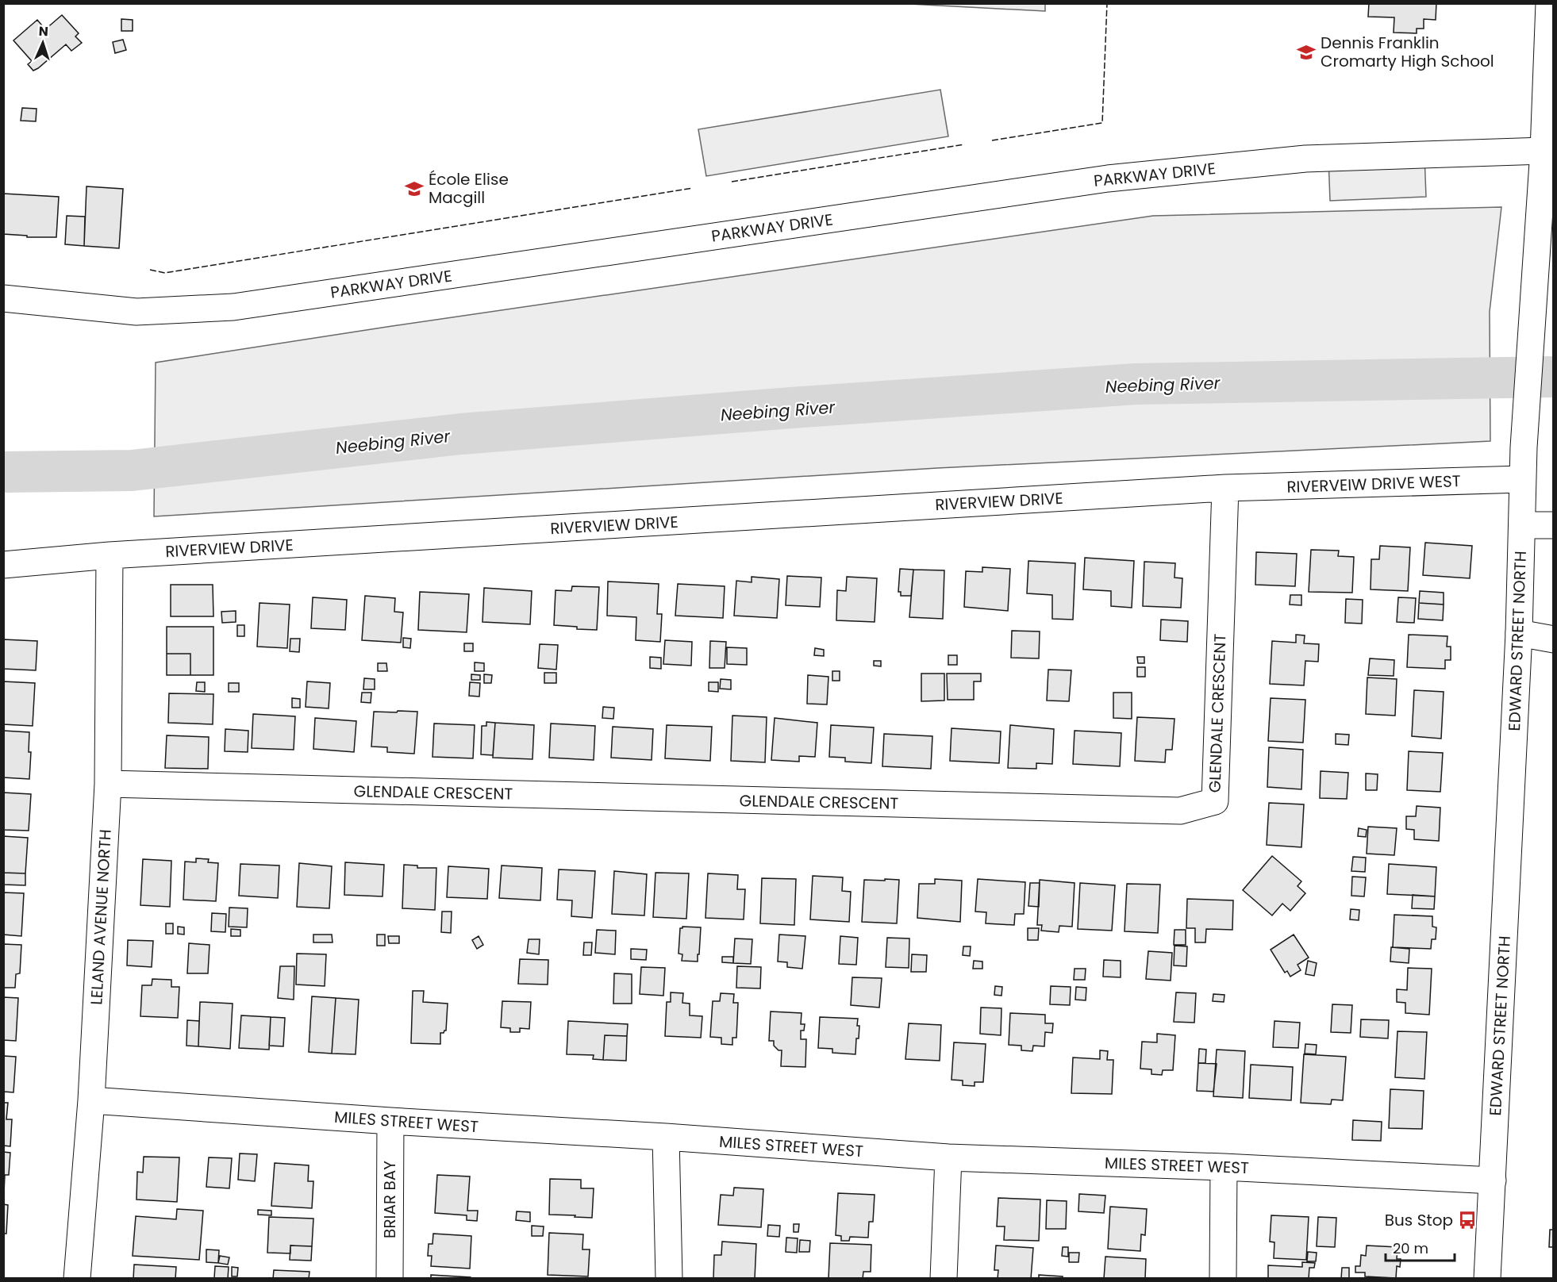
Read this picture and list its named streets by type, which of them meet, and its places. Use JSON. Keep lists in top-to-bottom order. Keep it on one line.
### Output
{"streets":{"street":["PARKWAY DRIVE","RIVERVEIW DRIVE WEST","RIVERVIEW DRIVE","EDWARD STREET NORTH","GLENDALE CRESCENT","LELAND AVENUE NORTH","MILES STREET WEST","BRIAR BAY"]},"crossings":[["PARKWAY DRIVE","EDWARD STREET NORTH"],["RIVERVEIW DRIVE WEST","RIVERVIEW DRIVE"],["RIVERVEIW DRIVE WEST","EDWARD STREET NORTH"],["RIVERVEIW DRIVE WEST","GLENDALE CRESCENT"],["RIVERVIEW DRIVE","GLENDALE CRESCENT"],["RIVERVIEW DRIVE","LELAND AVENUE NORTH"],["EDWARD STREET NORTH","MILES STREET WEST"],["GLENDALE CRESCENT","LELAND AVENUE NORTH"],["LELAND AVENUE NORTH","MILES STREET WEST"],["MILES STREET WEST","BRIAR BAY"]],"water":["Neebing River"],"places":{"school or university":["Dennis Franklin Cromarty High School","École Elise Macgill"],"bus stop":["Bus Stop"]},"scale_bar":"20 m","north":"top"}
